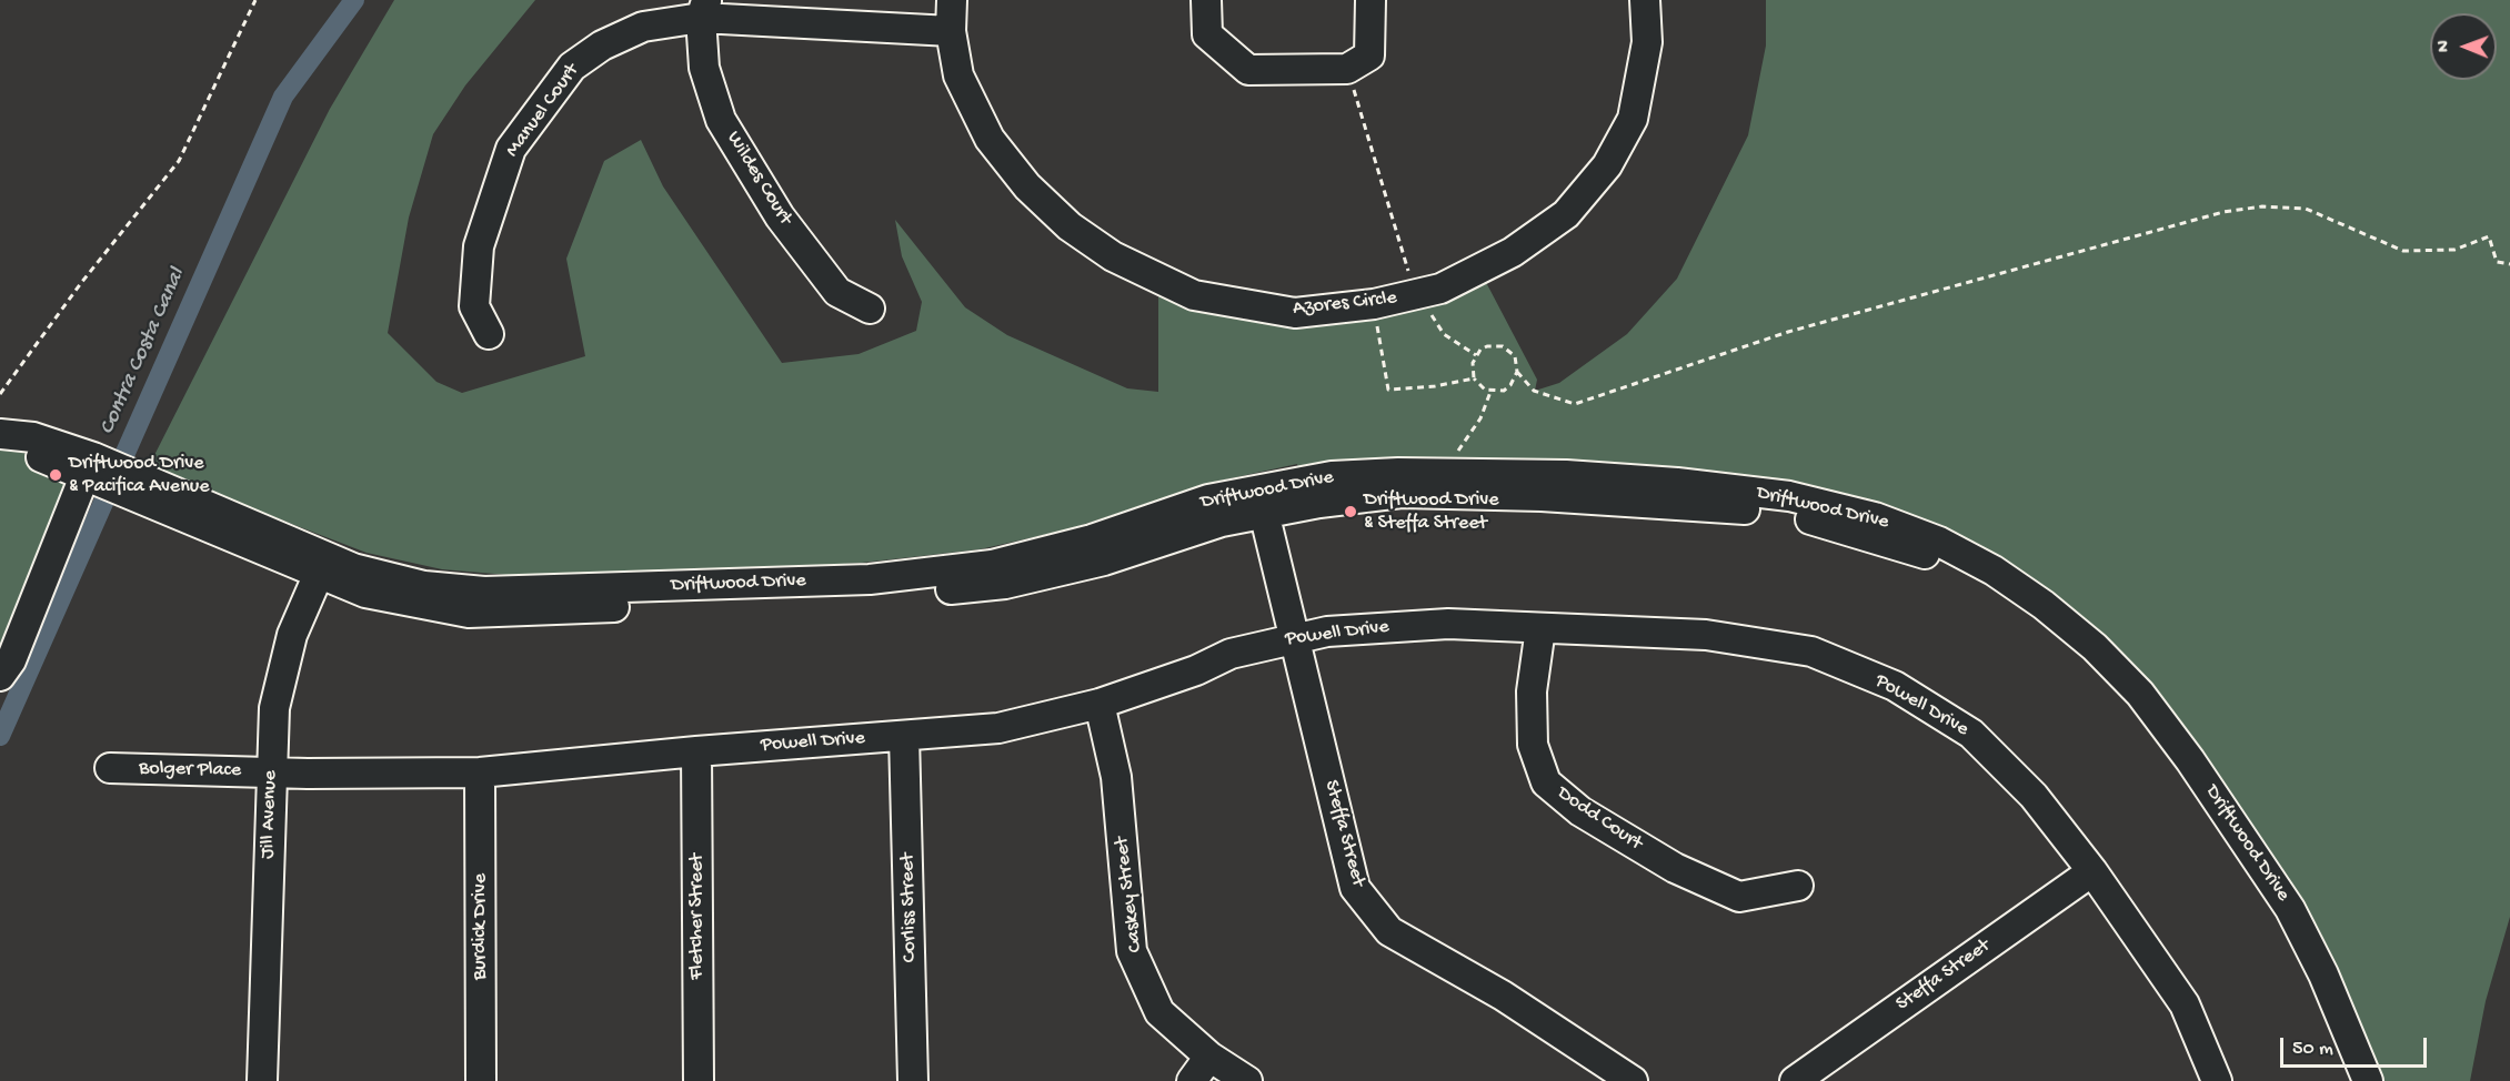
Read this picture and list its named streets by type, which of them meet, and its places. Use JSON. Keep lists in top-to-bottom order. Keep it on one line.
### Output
{"streets":{"street":["Manuel Court","Wildes Court","Azores Circle","Driftwood Drive","Powell Drive","Bolger Place","Jill Avenue","Dodd Court","Steffa Street","Caskey Street","Corliss Street","Fletcher Street","Burdick Drive"]},"crossings":[["Manuel Court","Wildes Court"],["Manuel Court","Azores Circle"],["Driftwood Drive","Jill Avenue"],["Driftwood Drive","Steffa Street"],["Powell Drive","Bolger Place"],["Powell Drive","Jill Avenue"],["Powell Drive","Dodd Court"],["Powell Drive","Steffa Street"],["Powell Drive","Caskey Street"],["Powell Drive","Corliss Street"],["Powell Drive","Fletcher Street"],["Powell Drive","Burdick Drive"],["Bolger Place","Jill Avenue"]],"water":["Contra Costa Canal"],"places":["Driftwood Drive & Pacifica Avenue","Driftwood Drive & Steffa Street"],"scale_bar":"50 m","north":"left"}
